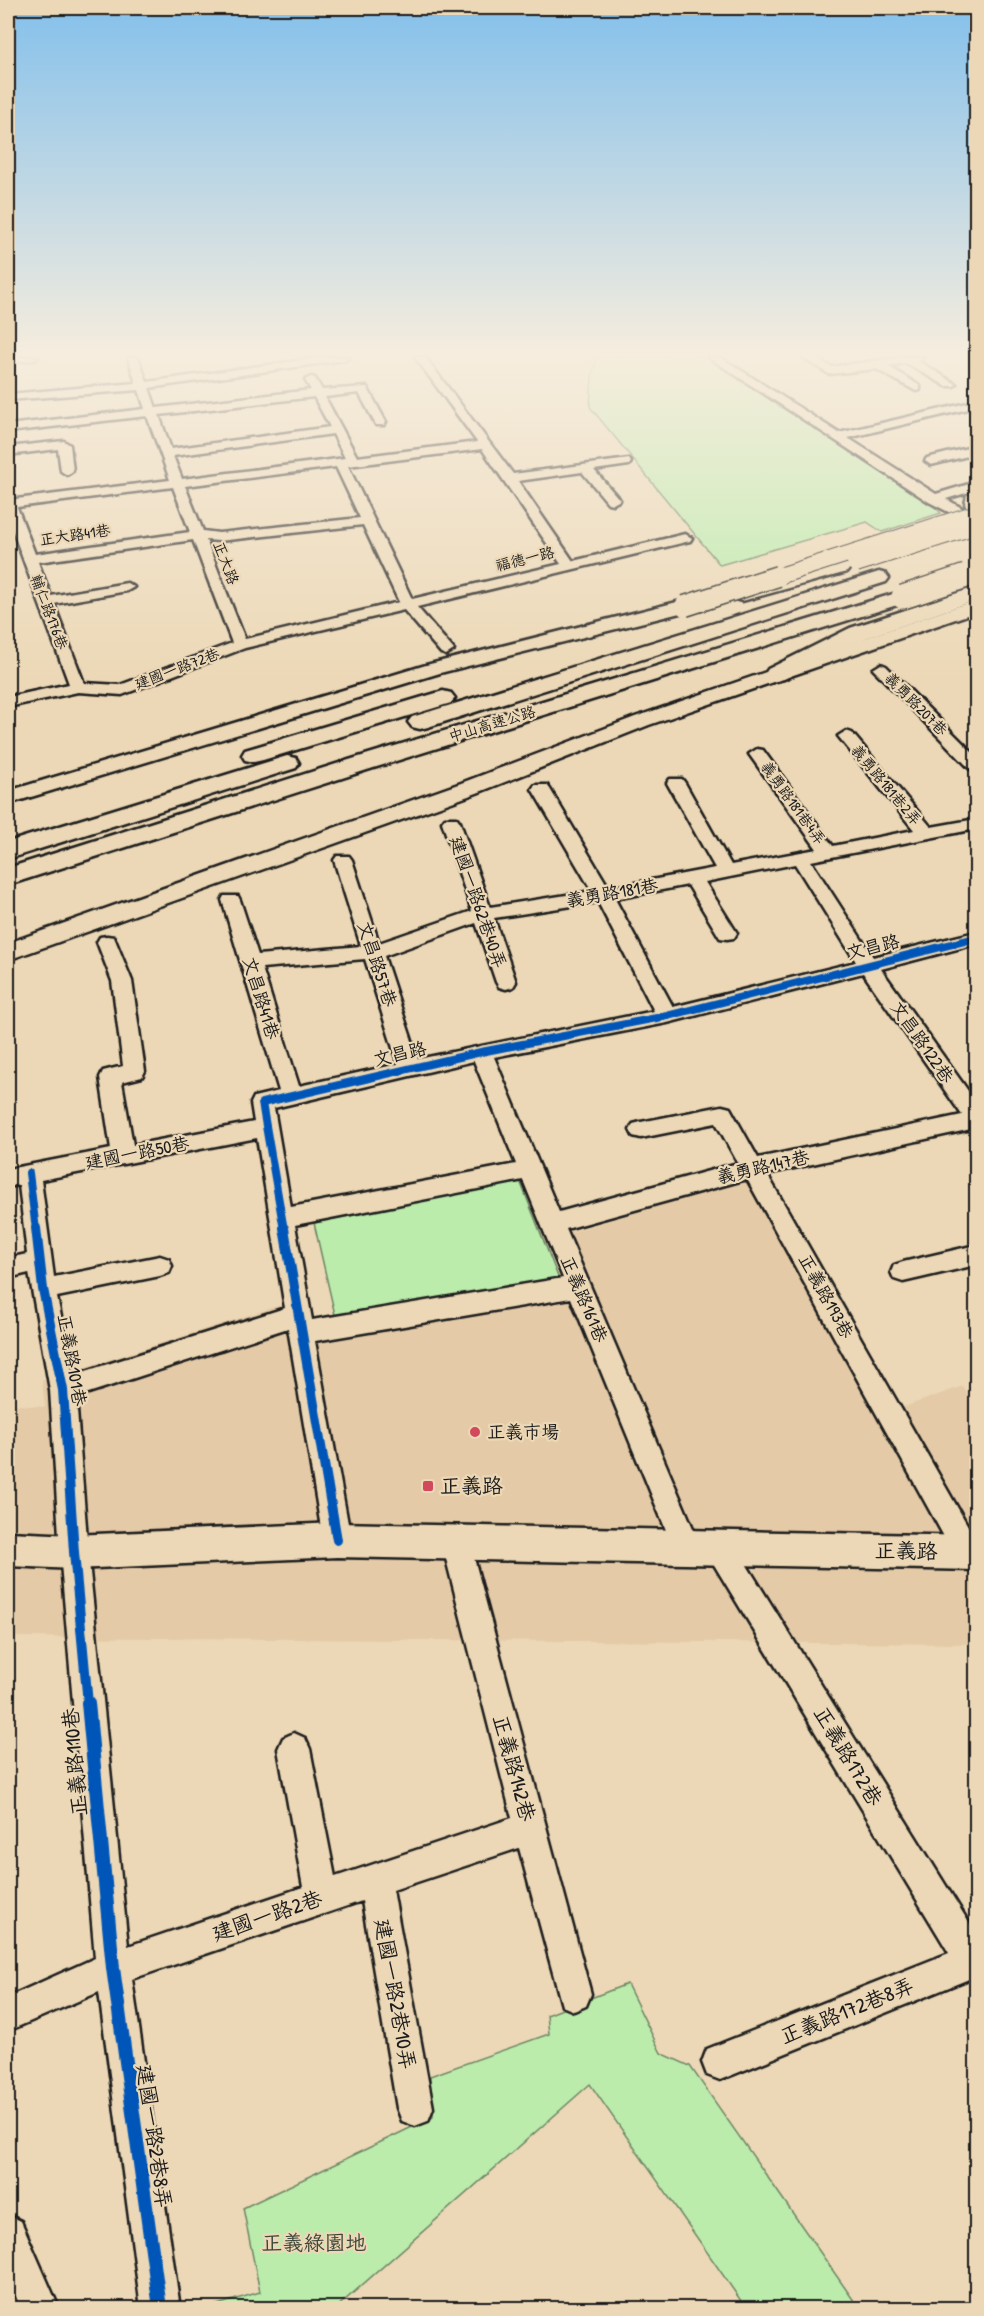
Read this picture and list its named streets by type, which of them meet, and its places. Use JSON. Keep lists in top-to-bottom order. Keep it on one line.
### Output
{"streets":{"highway":["中山高速公路"],"street":["正大路41巷","福德一路","正大路","輔仁路176巷","建國一路72巷","義勇路207巷","義勇路181巷2弄","義勇路181巷4弄","義勇路181巷","建國一路62巷40弄","文昌路","文昌路57巷","文昌路41巷","文昌路122巷","建國一路50巷","義勇路147巷","正義路193巷","正義路161巷","正義路101巷","正義路","正義路172巷","正義路110巷","正義路142巷","建國一路2巷","建國一路2巷10弄","正義路172巷8弄","建國一路2巷8弄"]},"crossings":[["正大路41巷","正大路"],["正大路41巷","輔仁路176巷"],["福德一路","正大路"],["福德一路","建國一路72巷"],["正大路","建國一路72巷"],["輔仁路176巷","建國一路72巷"],["義勇路181巷2弄","義勇路181巷"],["義勇路181巷4弄","義勇路181巷"],["義勇路181巷","建國一路62巷40弄"],["義勇路181巷","文昌路57巷"],["義勇路181巷","文昌路41巷"],["義勇路181巷","文昌路122巷"],["文昌路","文昌路57巷"],["文昌路","文昌路41巷"],["文昌路","文昌路122巷"],["文昌路","建國一路50巷"],["文昌路","正義路161巷"],["文昌路","正義路"],["文昌路122巷","義勇路147巷"],["建國一路50巷","正義路101巷"],["義勇路147巷","正義路193巷"],["義勇路147巷","正義路161巷"],["正義路193巷","正義路"],["正義路161巷","正義路"],["正義路161巷","正義路172巷"],["正義路101巷","正義路"],["正義路101巷","正義路110巷"],["正義路","正義路172巷"],["正義路","正義路110巷"],["正義路","正義路142巷"],["正義路172巷","正義路172巷8弄"],["正義路110巷","建國一路2巷"],["正義路110巷","建國一路2巷8弄"],["正義路142巷","建國一路2巷"],["建國一路2巷","建國一路2巷10弄"],["建國一路2巷","建國一路2巷8弄"]],"parks":["正義綠園地"],"places":{"other":["正義市場"],"transit":["正義路"]}}
